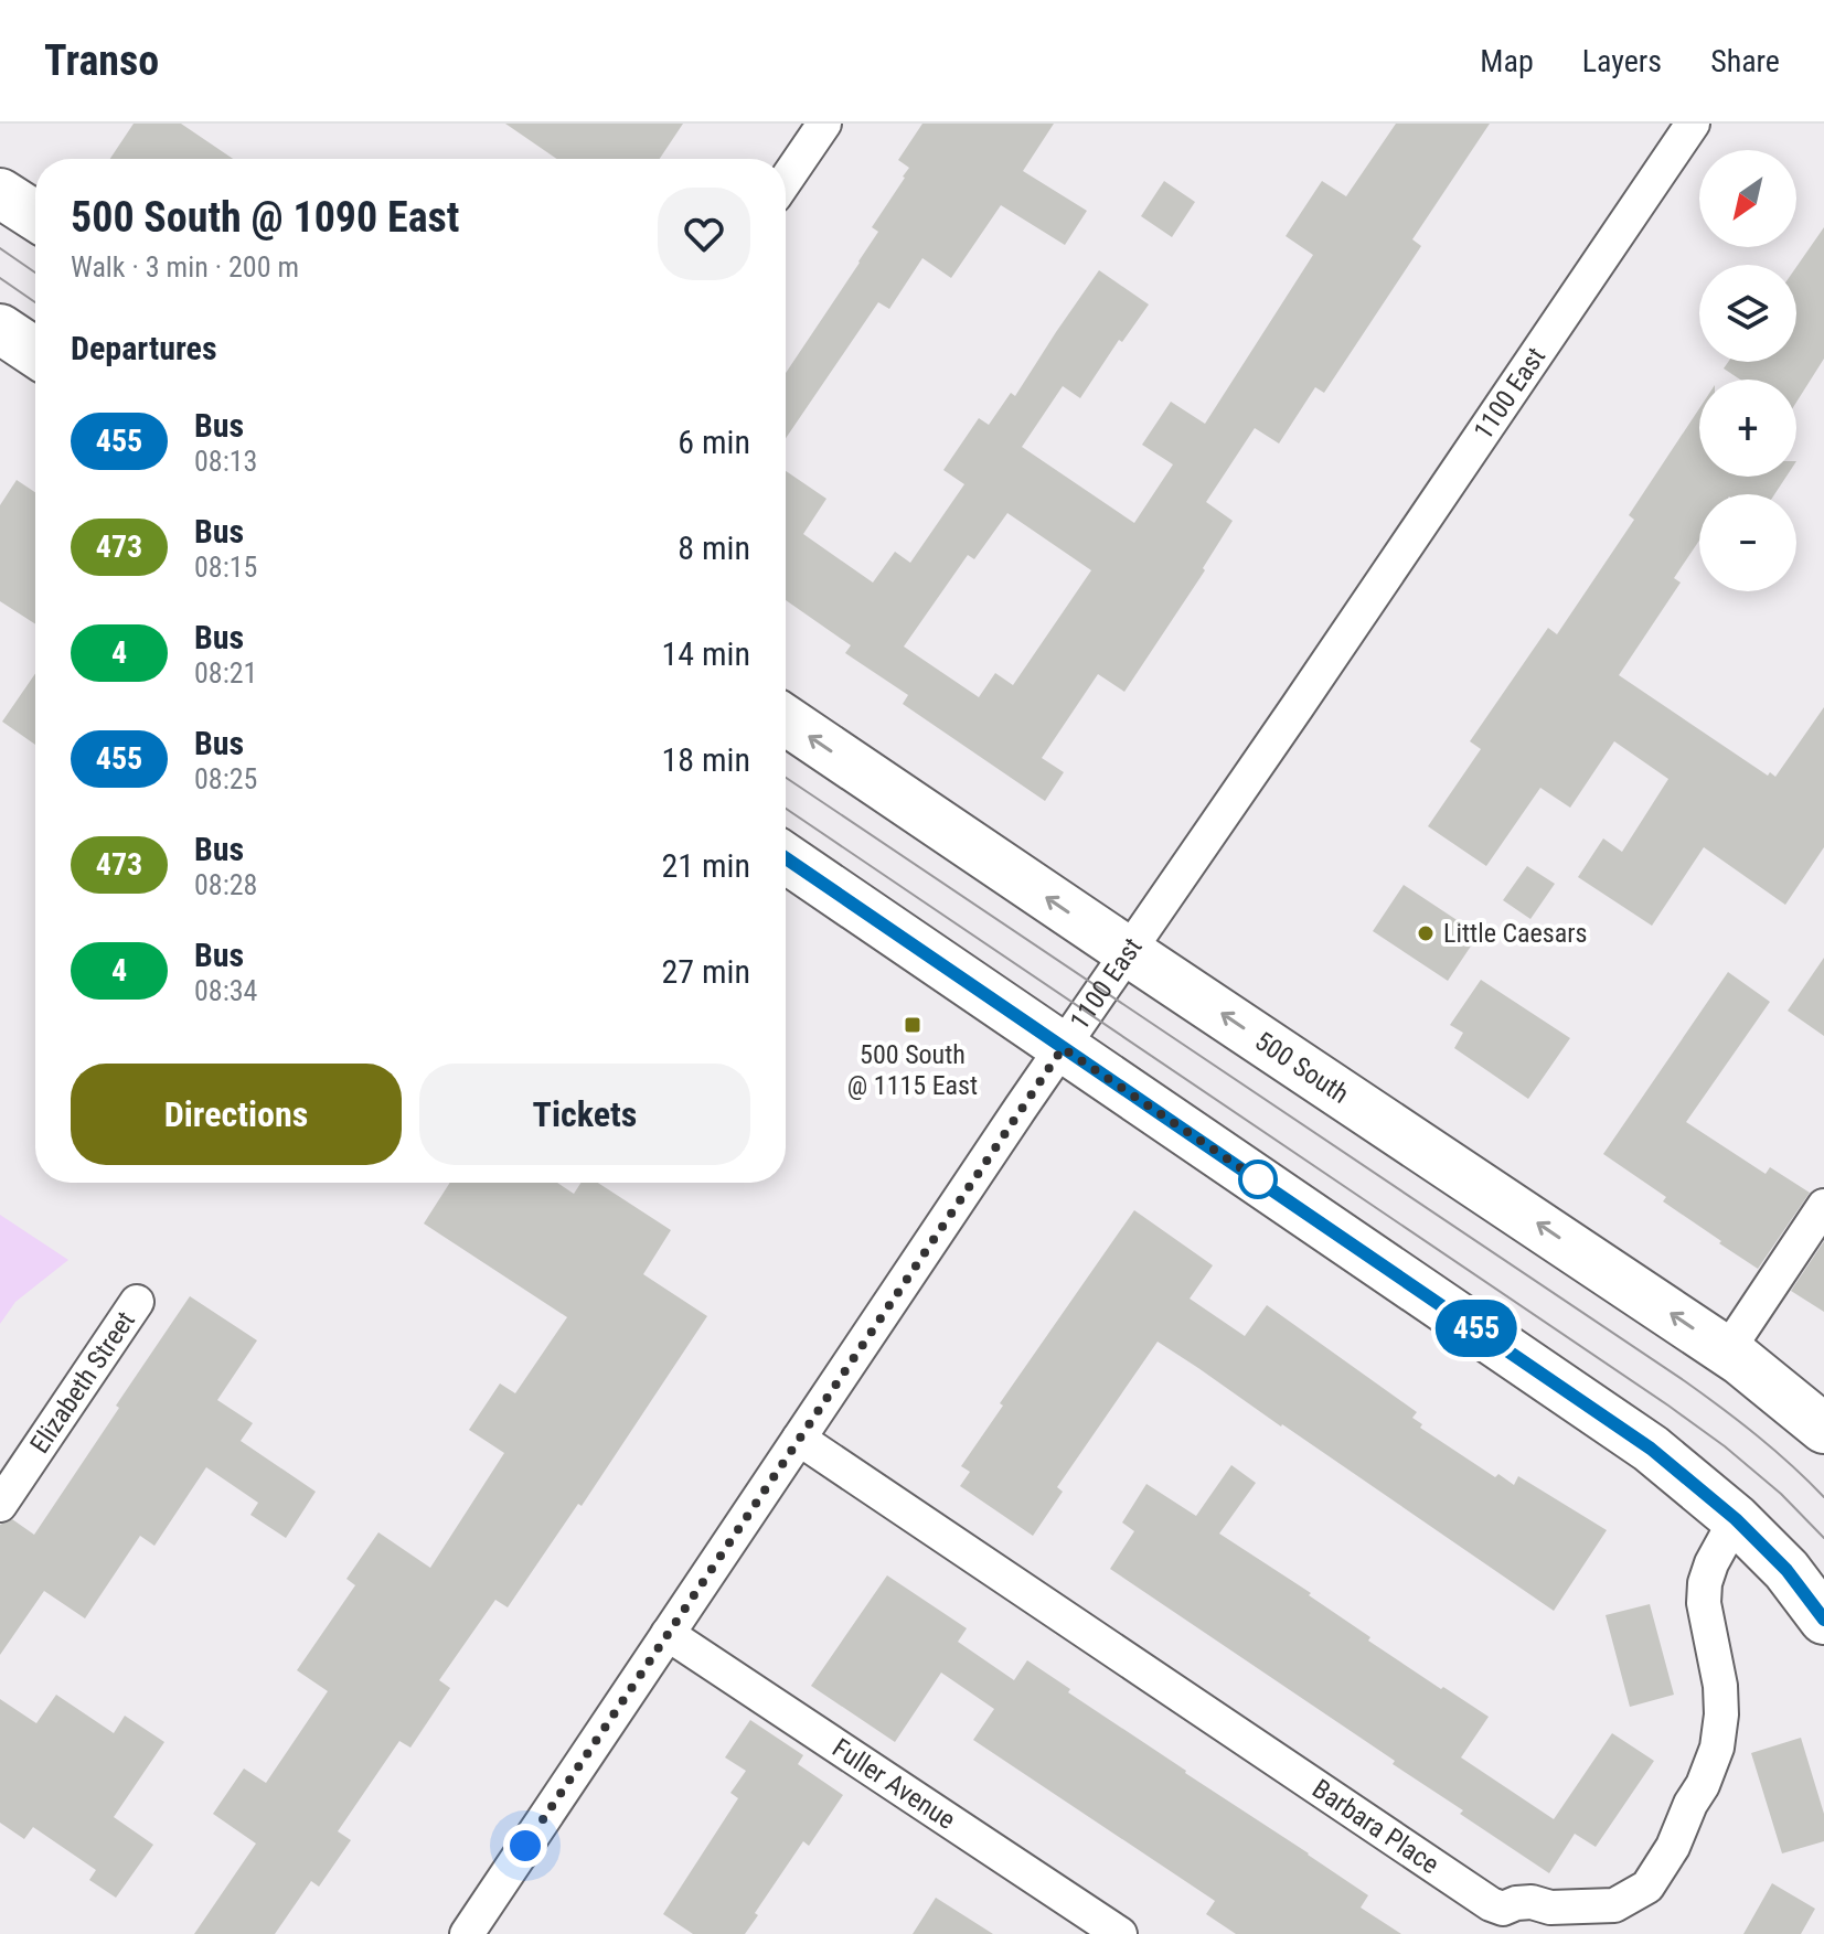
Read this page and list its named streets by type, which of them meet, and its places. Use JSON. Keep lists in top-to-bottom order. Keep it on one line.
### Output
{"streets":{"main road":["500 South"],"street":["1100 East","Elizabeth Street","Fuller Avenue","Barbara Place"]},"crossings":[["1100 East","500 South"],["1100 East","Fuller Avenue"],["1100 East","Barbara Place"]],"places":{"other":["Little Caesars"],"transit":["500 South @ 1115 East"]},"lines":["bus line 455"],"north":"bottom left","page":{"header":"Transo","nav":["Map","Layers","Share"],"on_map":"455","map_buttons":["+","−"],"heading":[["500 South @ 1090 East","Walk · 3 min · 200 m"],"Departures"],"list":[{"mark":"455","name":"Bus","note":"08:13","value":"6 min"},{"mark":"473","name":"Bus","note":"08:15","value":"8 min"},{"mark":"4","name":"Bus","note":"08:21","value":"14 min"},{"mark":"455","name":"Bus","note":"08:25","value":"18 min"},{"mark":"473","name":"Bus","note":"08:28","value":"21 min"},{"mark":"4","name":"Bus","note":"08:34","value":"27 min"}],"buttons":["Directions","Tickets"]}}
